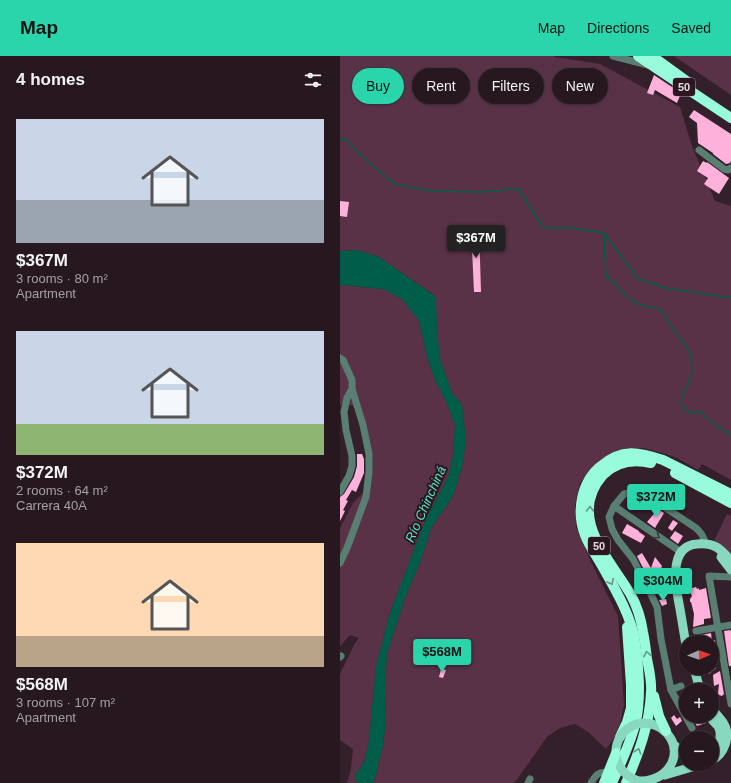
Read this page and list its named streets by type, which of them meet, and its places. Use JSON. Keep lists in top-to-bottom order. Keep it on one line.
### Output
{"streets":{"highway":["50"]},"water":["Río Chinchiná"],"north":"right","page":{"header":"Map","nav":["Map","Directions","Saved"],"heading":"4 homes","chip":["Buy","Rent","Filters","New"],"list":[{"name":"$367M","note":"3 rooms · 80 m² · Apartment"},{"name":"$372M","note":"2 rooms · 64 m² · Carrera 40A"},{"name":"$568M","note":"3 rooms · 107 m² · Apartment"}],"price":["$367M","$372M","$304M","$568M"],"map_buttons":["+","−"]}}
